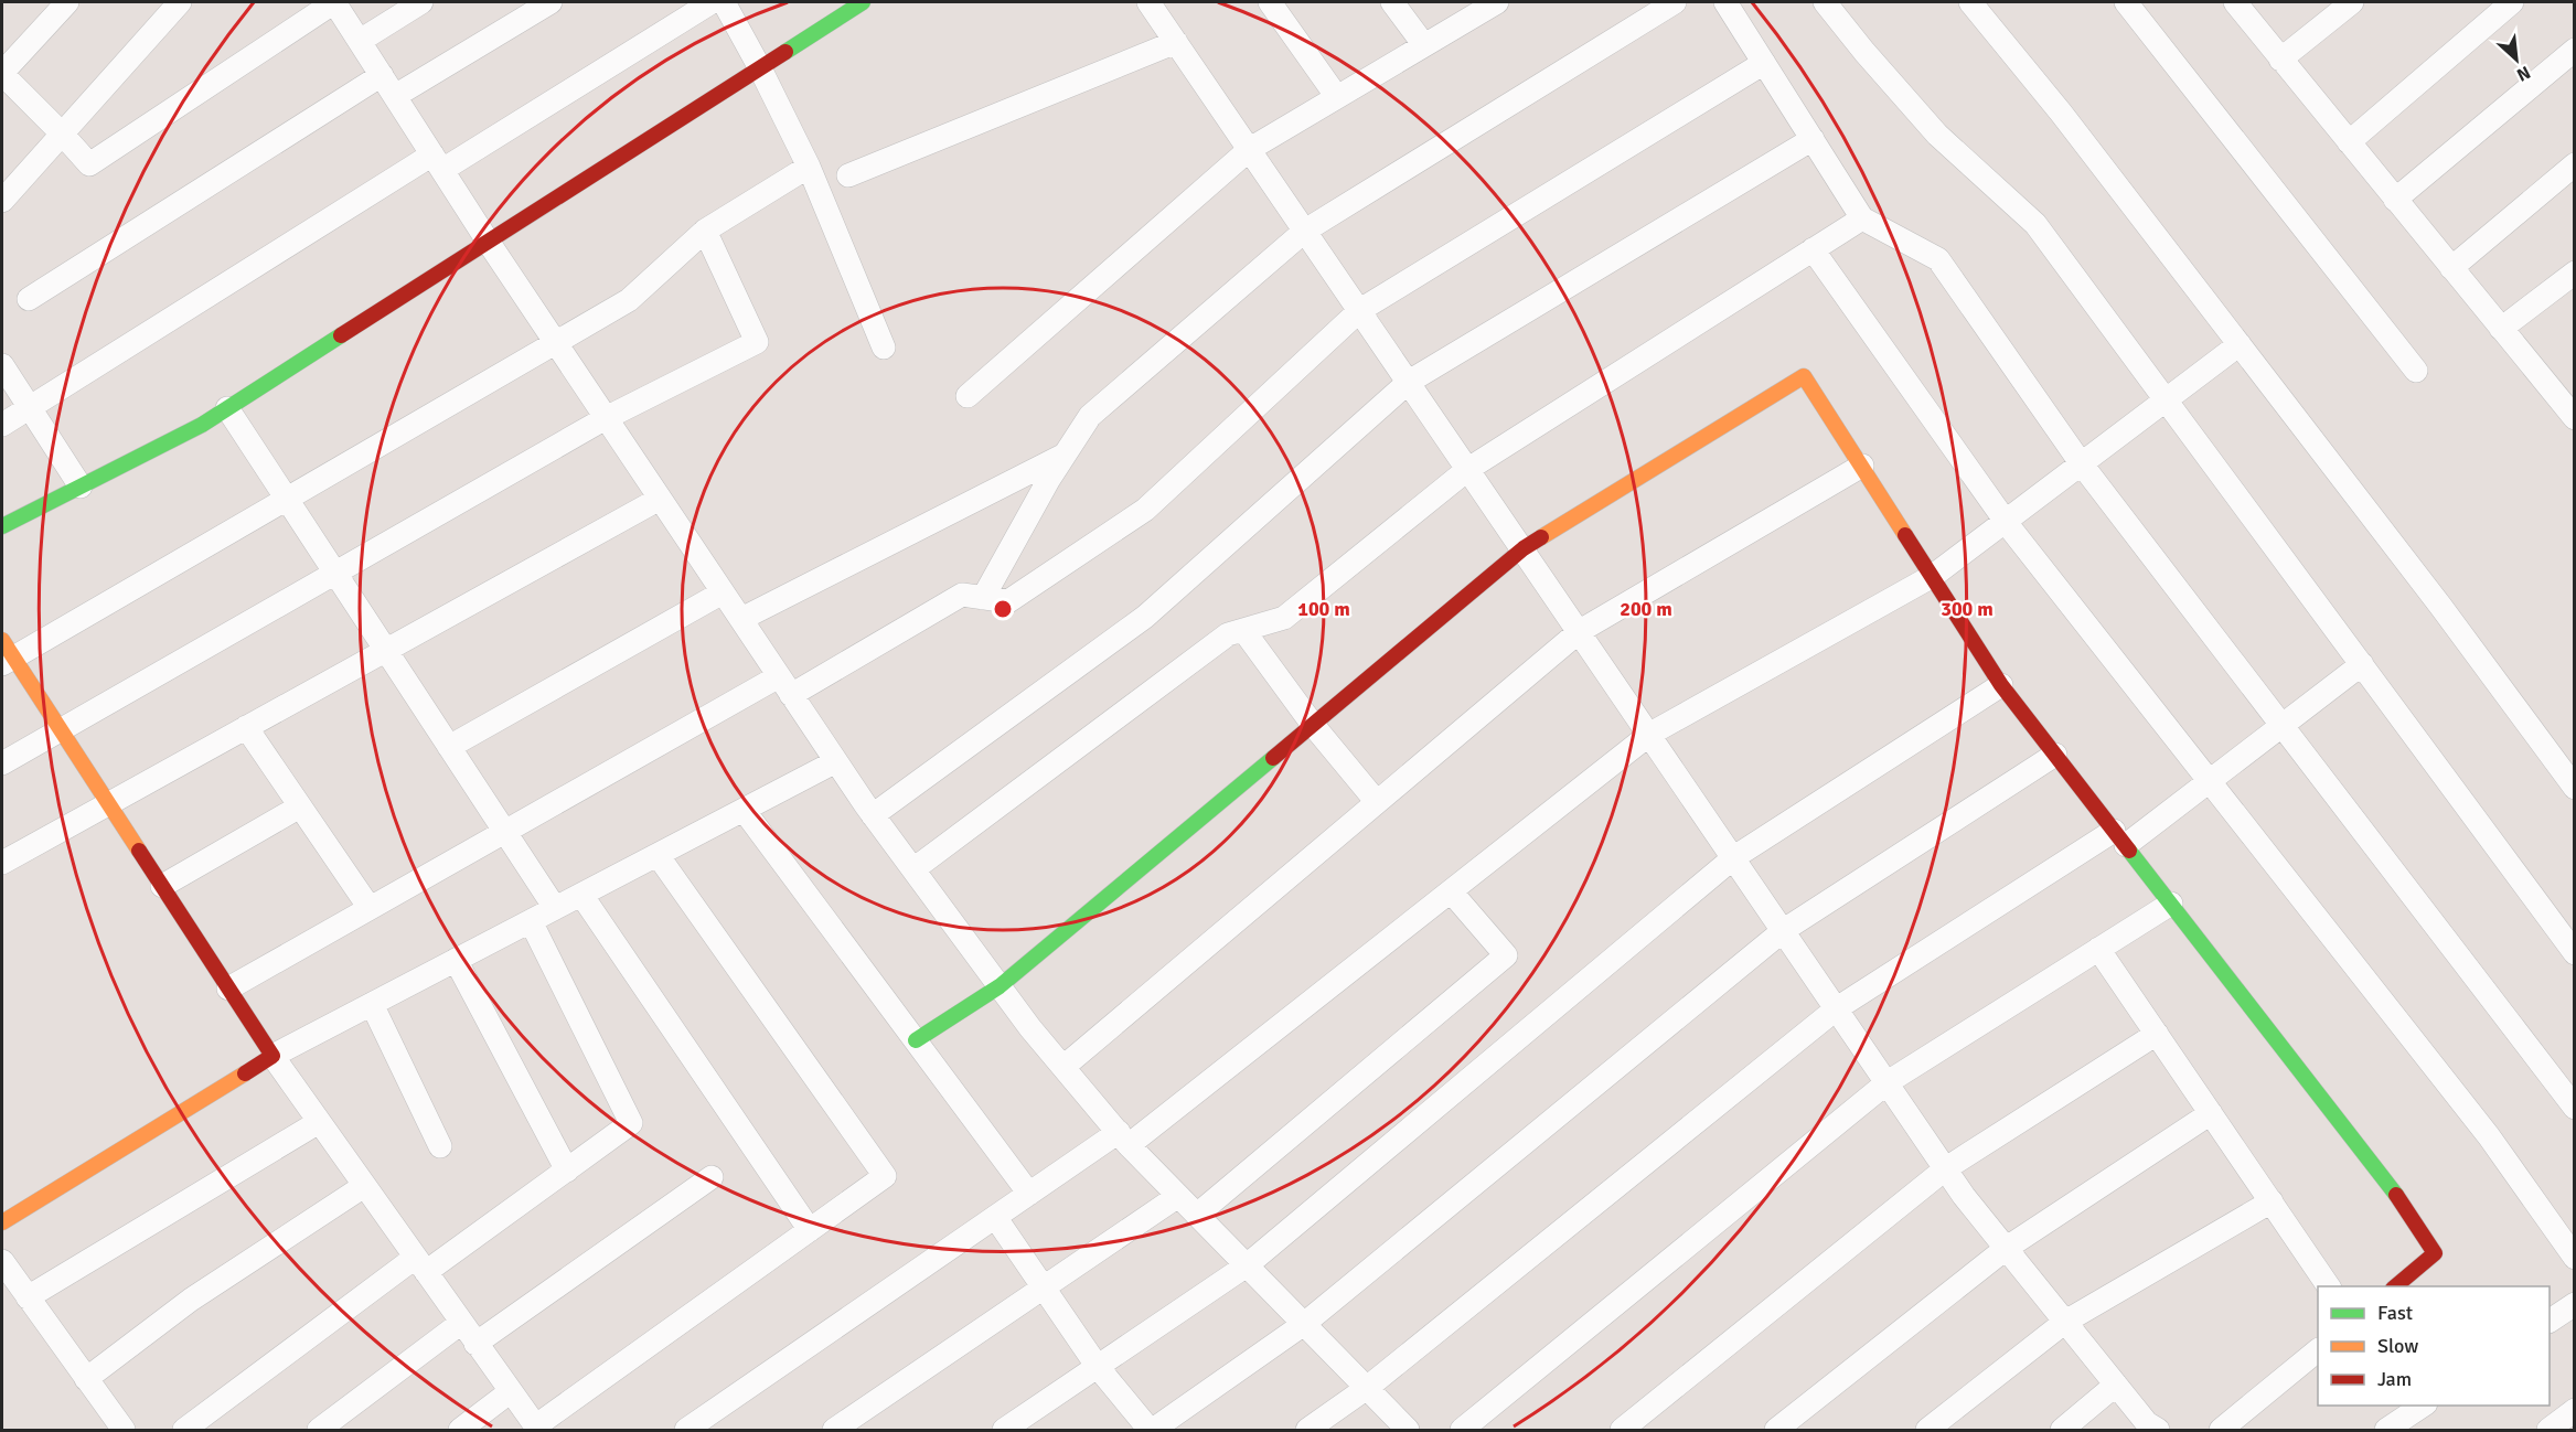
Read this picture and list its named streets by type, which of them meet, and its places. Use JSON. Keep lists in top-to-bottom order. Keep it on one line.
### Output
{"legend":["Fast","Slow","Jam"],"north":"bottom right","rings":["100 m","200 m","300 m"]}
